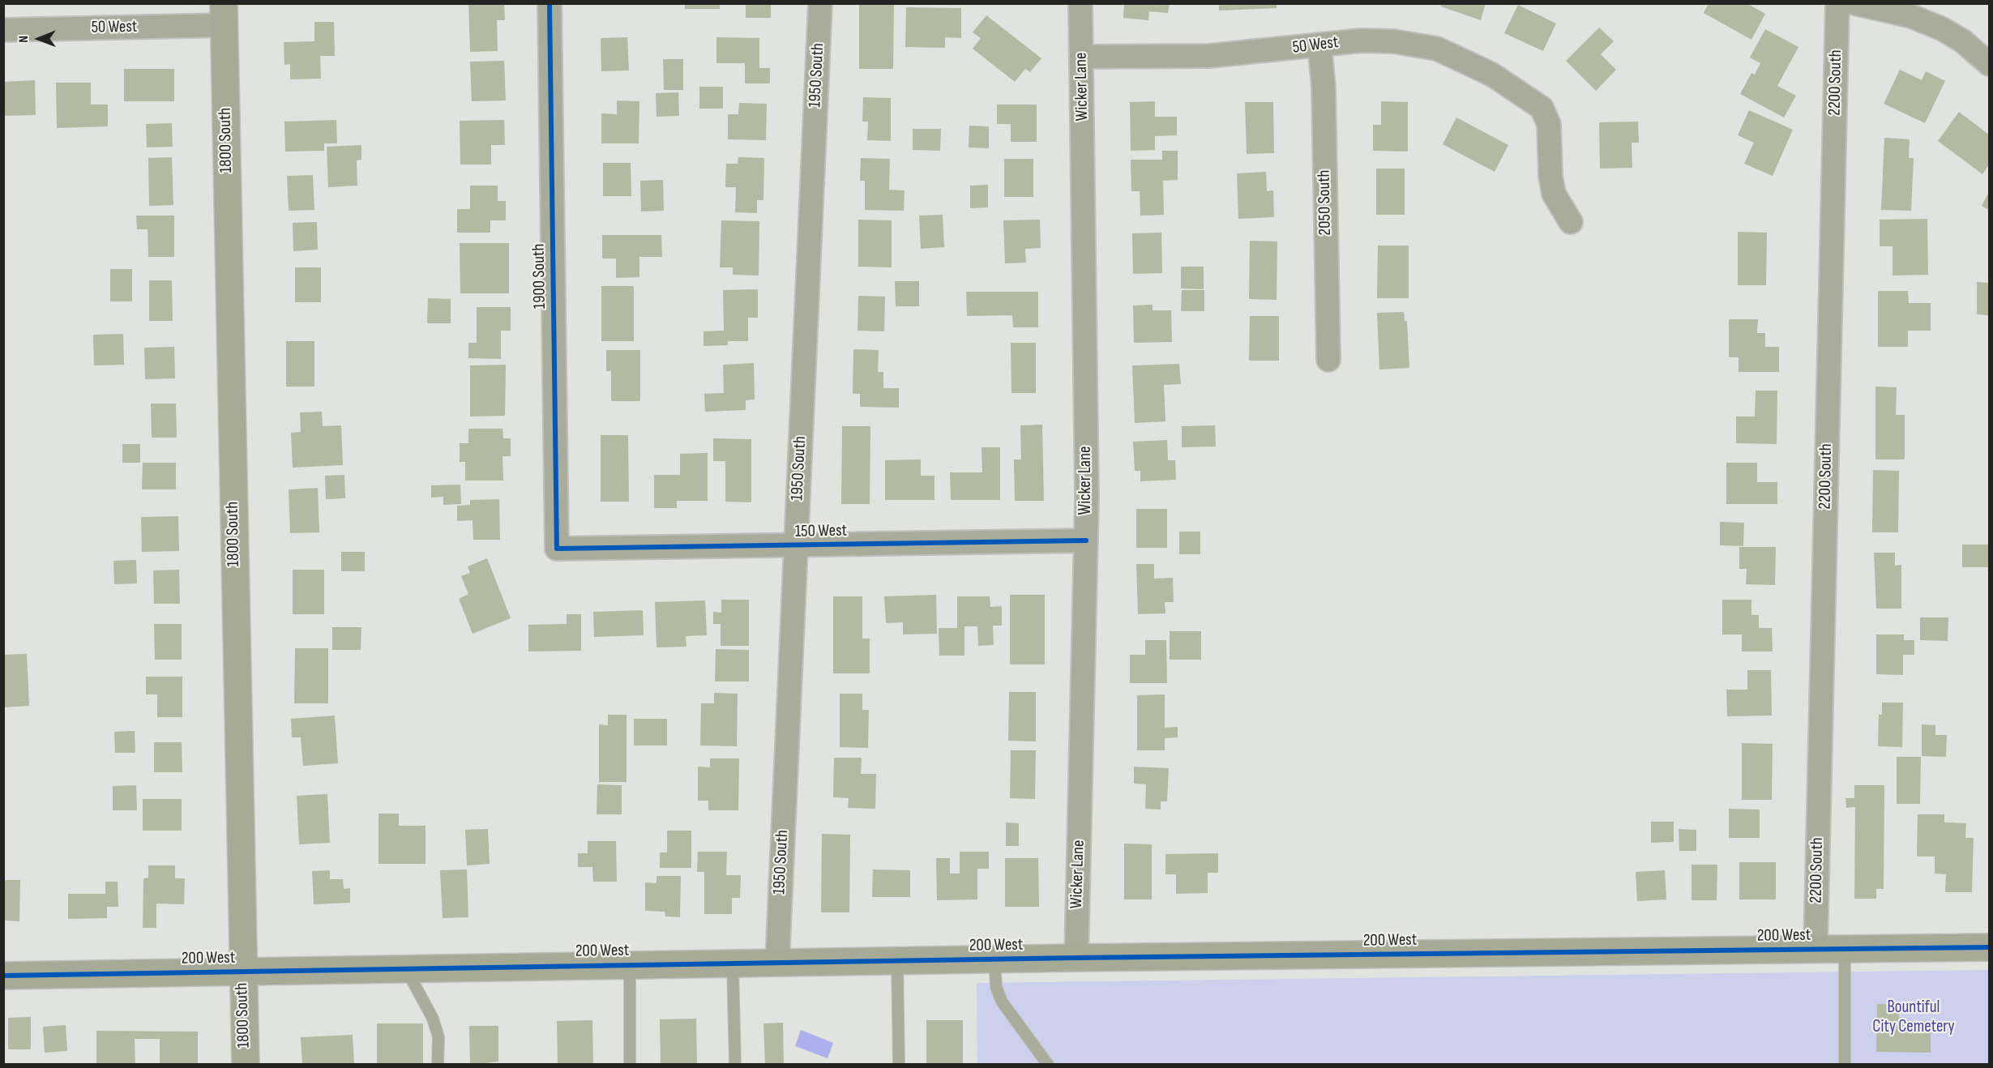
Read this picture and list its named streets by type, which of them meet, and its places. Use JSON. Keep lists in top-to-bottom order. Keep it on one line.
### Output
{"streets":{"street":["50 West","1950 South","2200 South","Wicker Lane","1800 South","2050 South","1900 South","150 West","200 West"]},"crossings":[["50 West","Wicker Lane"],["50 West","1800 South"],["50 West","2050 South"],["1950 South","150 West"],["1950 South","200 West"],["2200 South","200 West"],["Wicker Lane","150 West"],["Wicker Lane","200 West"],["1800 South","200 West"],["1900 South","150 West"]],"parks":["Bountiful City Cemetery"],"north":"left"}
